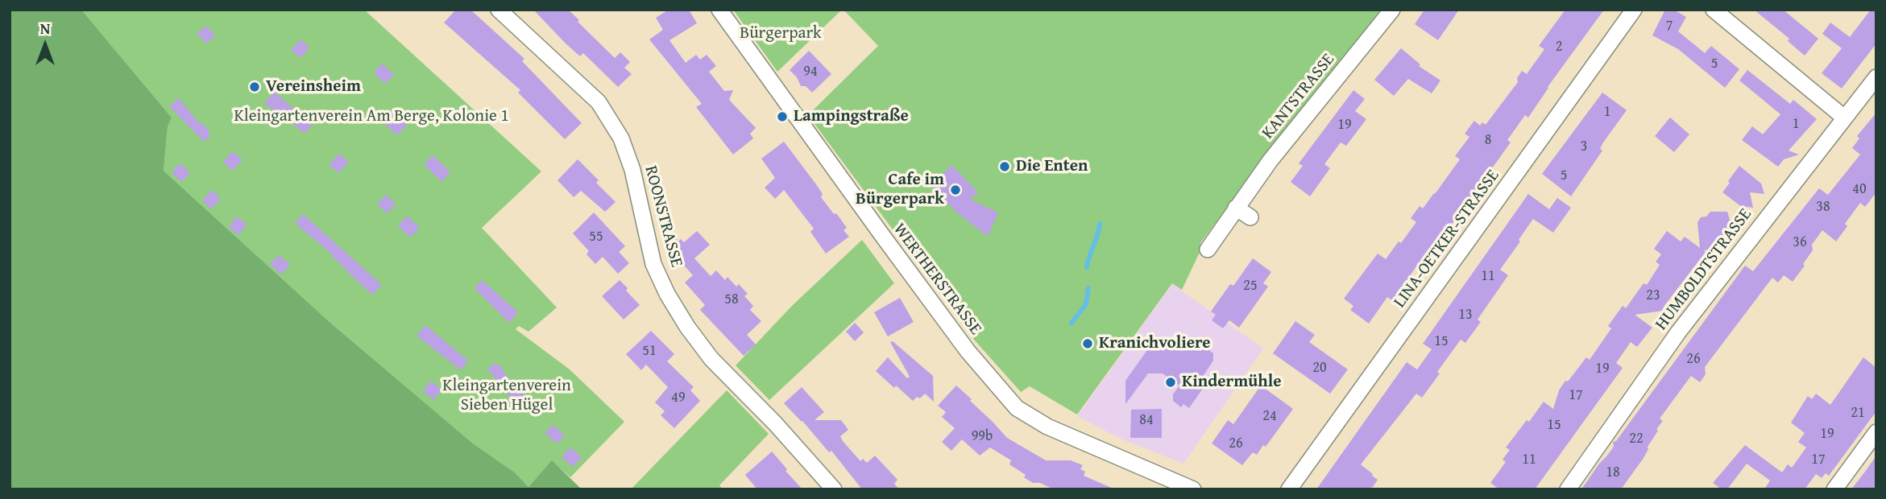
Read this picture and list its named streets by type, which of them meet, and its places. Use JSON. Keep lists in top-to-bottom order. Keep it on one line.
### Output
{"streets":{"street":["KANTSTRASSE","ROONSTRASSE","LINA-OETKER-STRASSE","HUMBOLDTSTRASSE","WERTHERSTRASSE"]},"parks":["Bürgerpark","Kleingartenverein Am Berge, Kolonie 1","Kleingartenverein Sieben Hügel"],"places":["Vereinsheim","Lampingstraße","Die Enten","Cafe im Bürgerpark","Kranichvoliere","Kindermühle"],"house_numbers":["7","2","5","94","1","1","19","8","3","5","40","38","55","36","11","25","23","58","13","15","51","26","20","19","17","49","21","24","84","15","19","99b","22","26","11","17","18"],"north":"top"}
